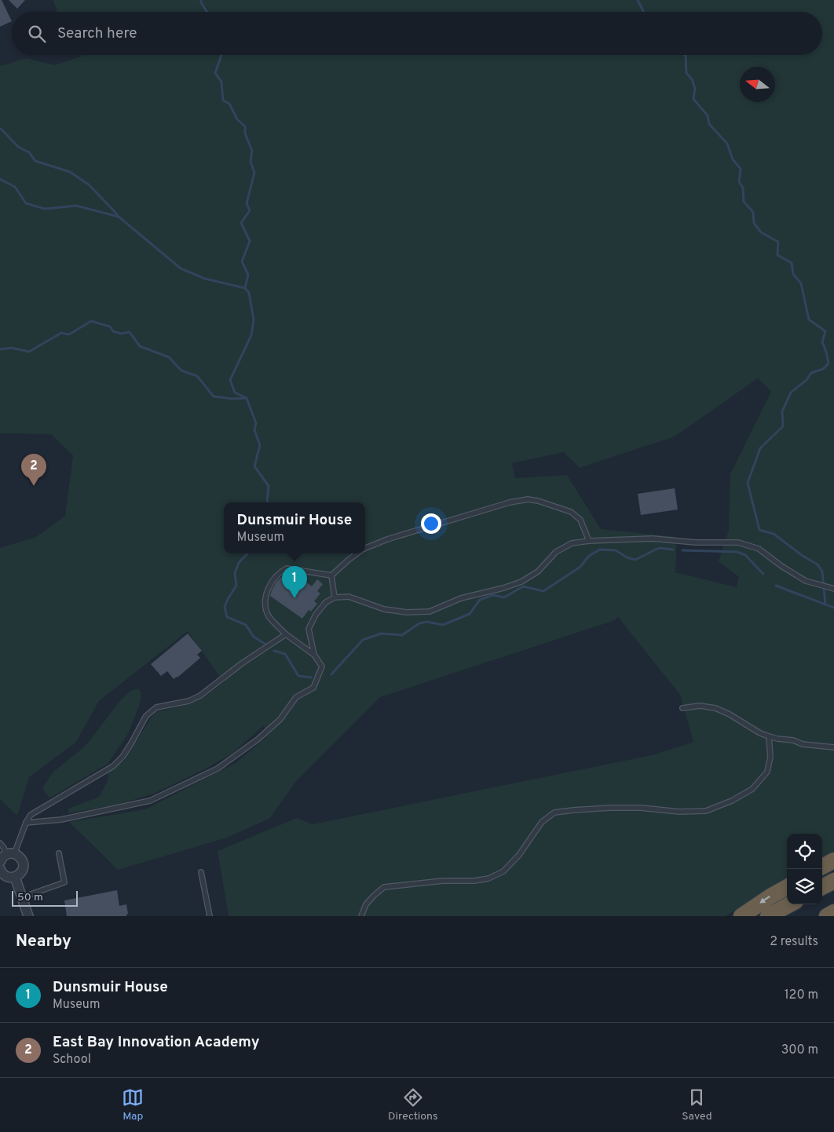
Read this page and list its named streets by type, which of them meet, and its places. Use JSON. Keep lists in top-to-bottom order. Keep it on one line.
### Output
{"scale_bar":"50 m","north":"left","page":{"search":"Search here","pins":["2","1"],"popup":["Dunsmuir House","Museum"],"scale":"50 m","heading":["Nearby","2 results"],"list":[{"mark":"1","name":"Dunsmuir House","note":"Museum","value":"120 m"},{"mark":"2","name":"East Bay Innovation Academy","note":"School","value":"300 m"}],"nav":["Map","Directions","Saved"]}}
